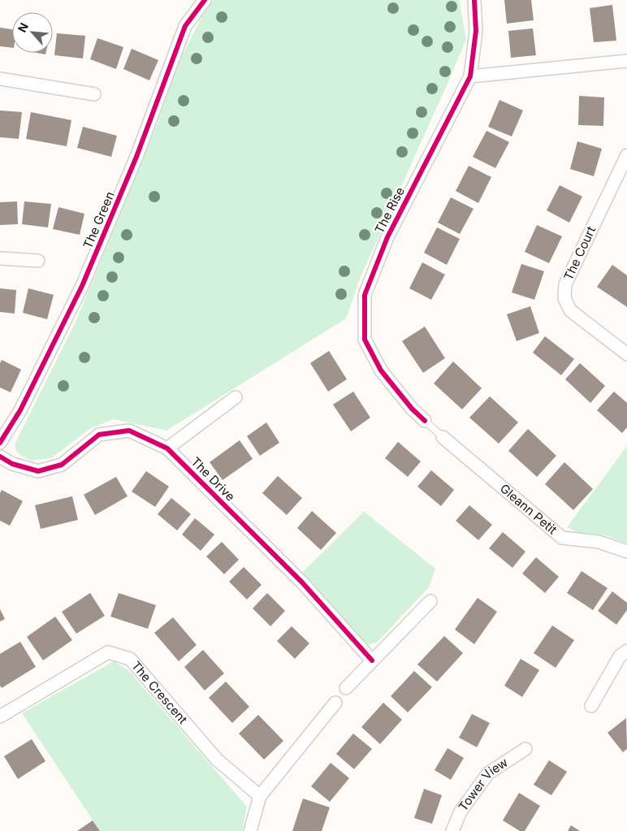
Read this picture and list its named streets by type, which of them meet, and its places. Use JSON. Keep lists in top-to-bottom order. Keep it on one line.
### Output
{"streets":{"street":["The Rise","The Green","The Court","The Drive","Gleann Petit","The Crescent","Tower View"]},"north":"top left"}
